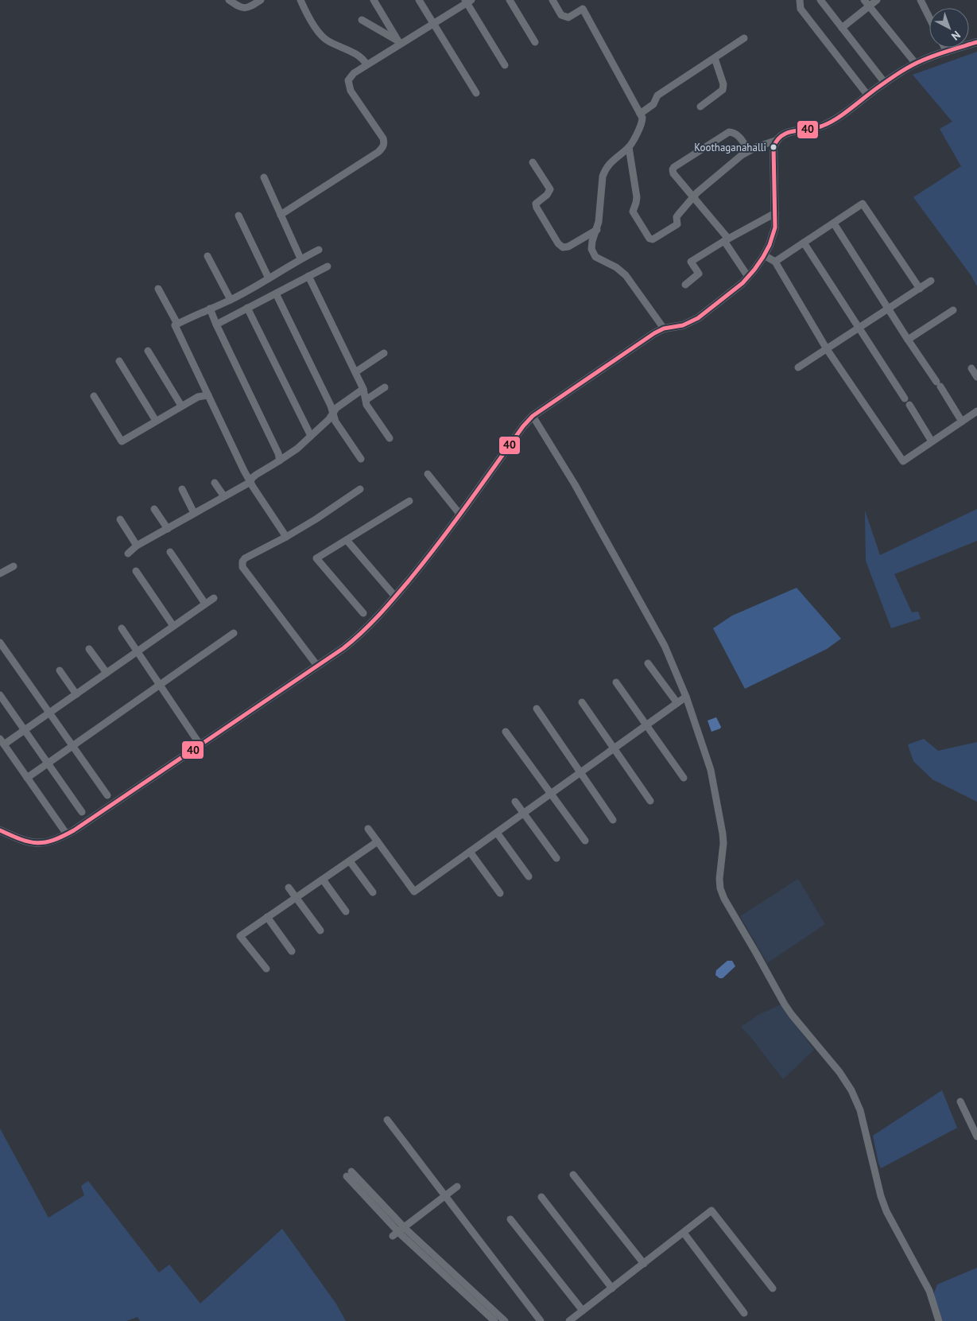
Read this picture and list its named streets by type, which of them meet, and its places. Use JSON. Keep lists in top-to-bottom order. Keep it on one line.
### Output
{"places":["Koothaganahalli"],"lines":["transit line 40"],"north":"bottom right"}
